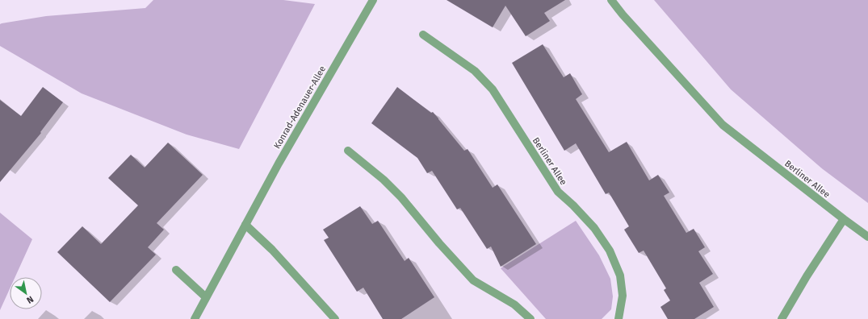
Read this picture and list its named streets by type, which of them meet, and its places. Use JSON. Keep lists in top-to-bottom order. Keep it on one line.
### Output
{"streets":{"street":["Konrad-Adenauer-Allee","Berliner Allee"]},"north":"bottom right"}
